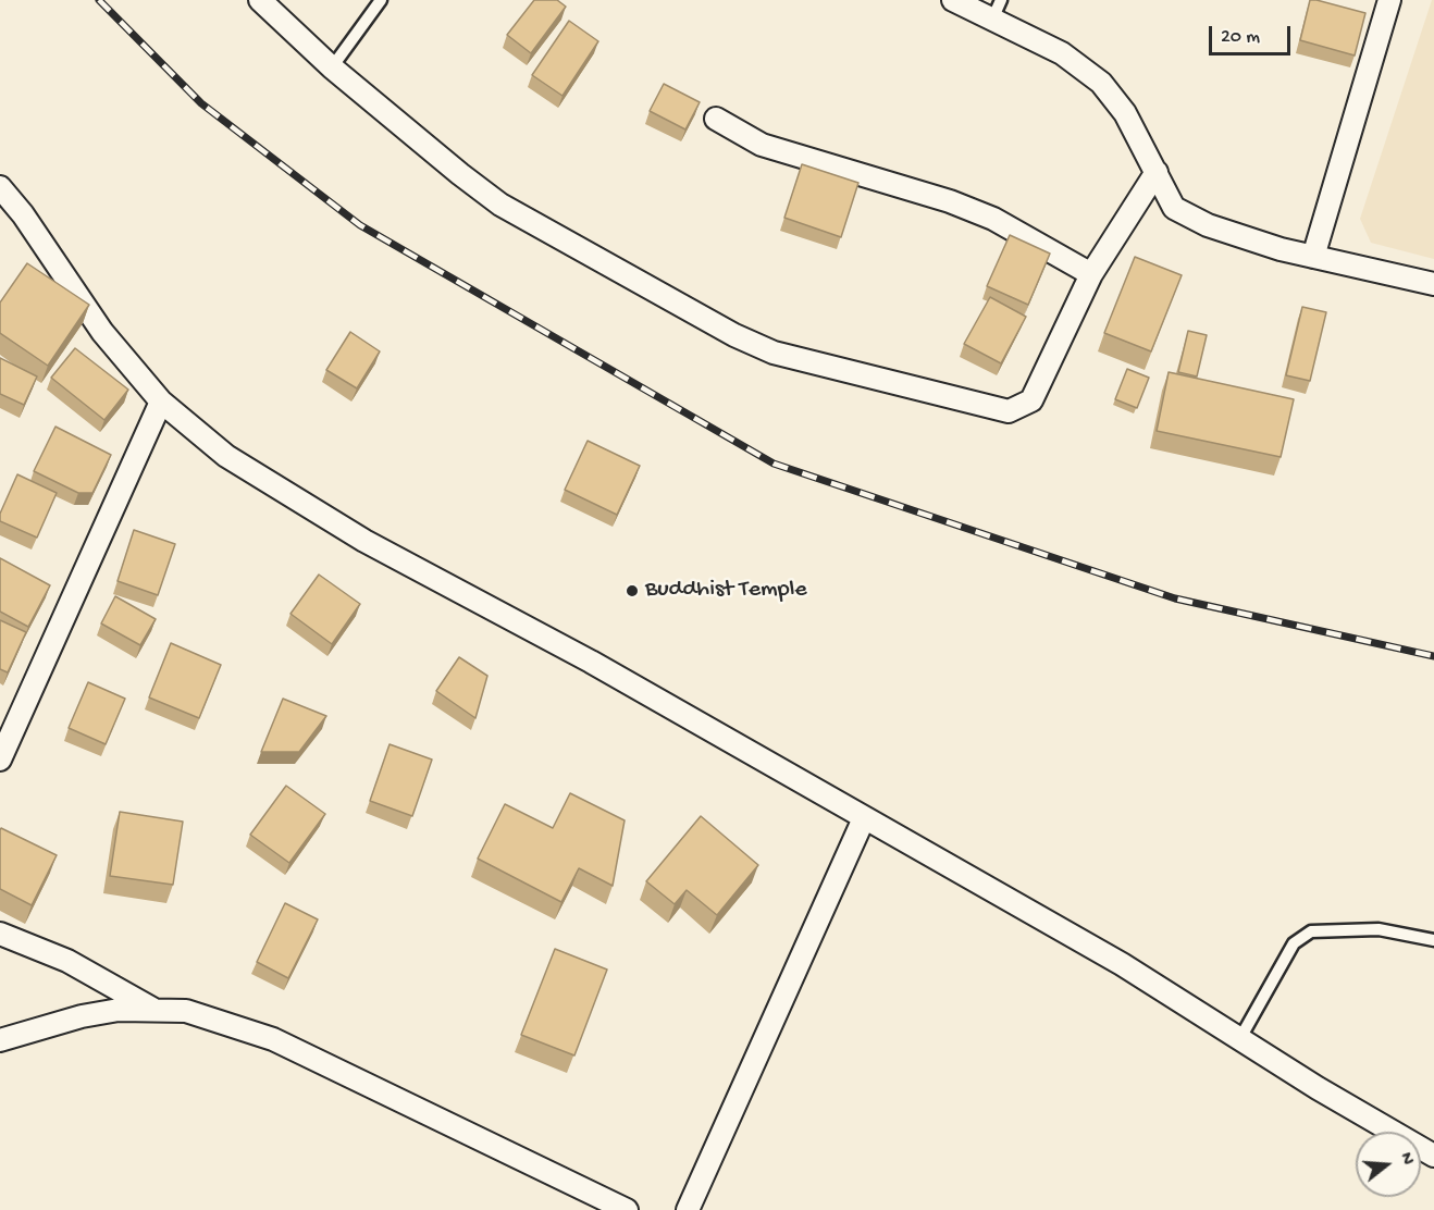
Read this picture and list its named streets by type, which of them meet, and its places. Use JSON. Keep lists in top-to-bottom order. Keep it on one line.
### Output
{"places":["Buddhist Temple"],"scale_bar":"20 m","north":"right"}
